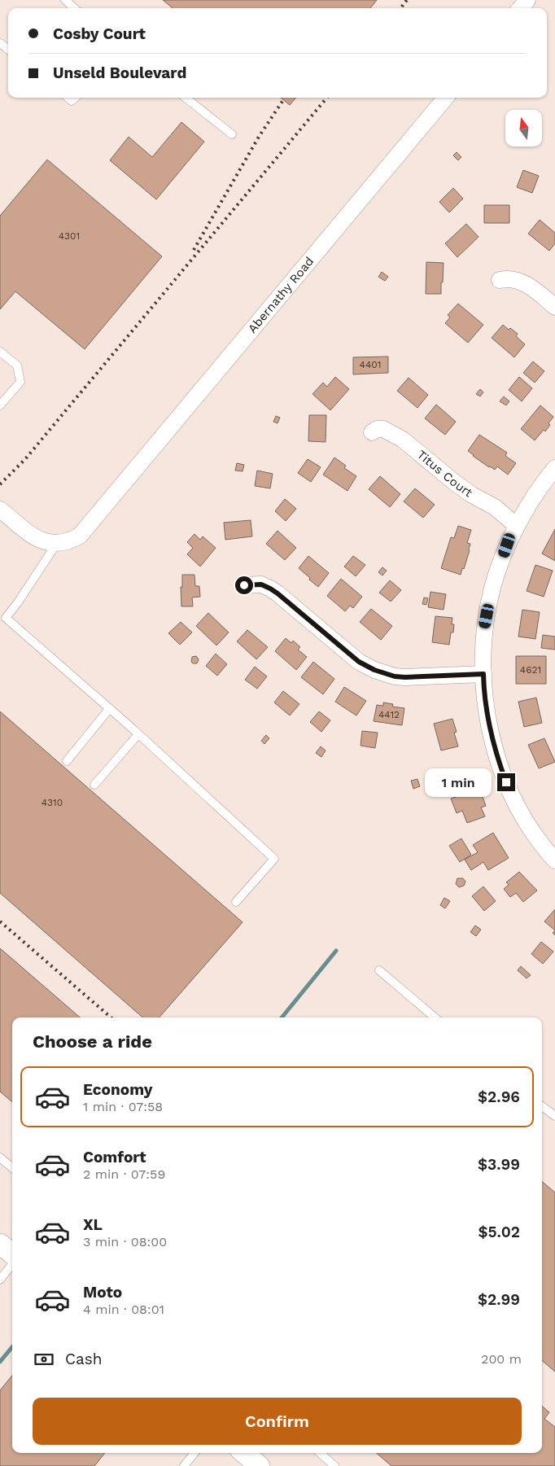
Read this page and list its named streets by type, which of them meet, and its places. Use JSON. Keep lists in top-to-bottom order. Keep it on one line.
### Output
{"streets":{"street":["Abernathy Road","Titus Court"]},"house_numbers":["4301","4401","4621","4412","4310"],"north":"top","page":{"banner":["Cosby Court","Unseld Boulevard"],"bubble":"1 min","heading":"Choose a ride","list":[{"name":"Economy","note":"1 min · 07:58","value":"$2.96"},{"name":"Comfort","note":"2 min · 07:59","value":"$3.99"},{"name":"XL","note":"3 min · 08:00","value":"$5.02"},{"name":"Moto","note":"4 min · 08:01","value":"$2.99"}],"pay":["Cash","200 m"],"buttons":"Confirm"}}
